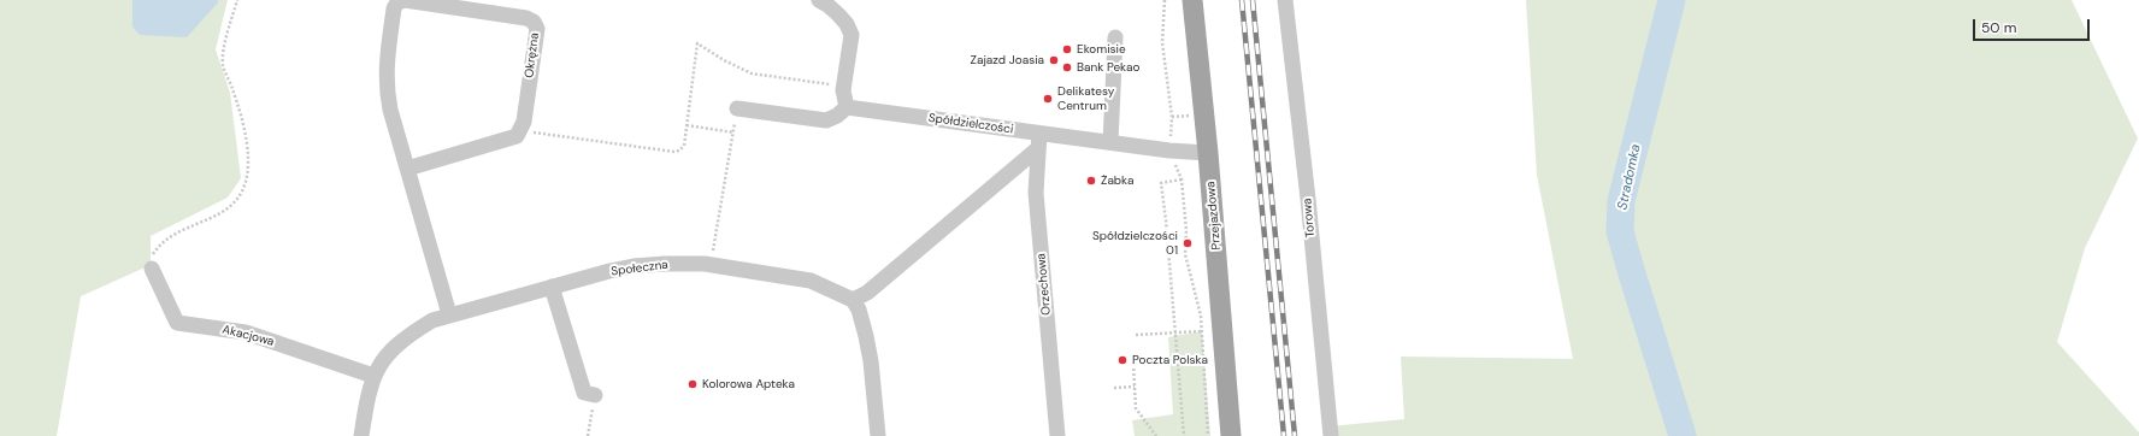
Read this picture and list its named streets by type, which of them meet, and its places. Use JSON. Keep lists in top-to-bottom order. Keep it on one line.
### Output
{"streets":{"main road":["Przejazdowa"],"street":["Okrężna","Spółdzielczości","Torowa","Społeczna","Orzechowa","Akacjowa"]},"crossings":[["Okrężna","Społeczna"],["Spółdzielczości","Przejazdowa"],["Spółdzielczości","Orzechowa"],["Społeczna","Akacjowa"]],"water":["Stradomka"],"places":["Ekomisie","Zajazd Joasia","Bank Pekao","Delikatesy Centrum","Żabka","Spółdzielczości 01","Poczta Polska","Kolorowa Apteka"],"scale_bar":"50 m"}
